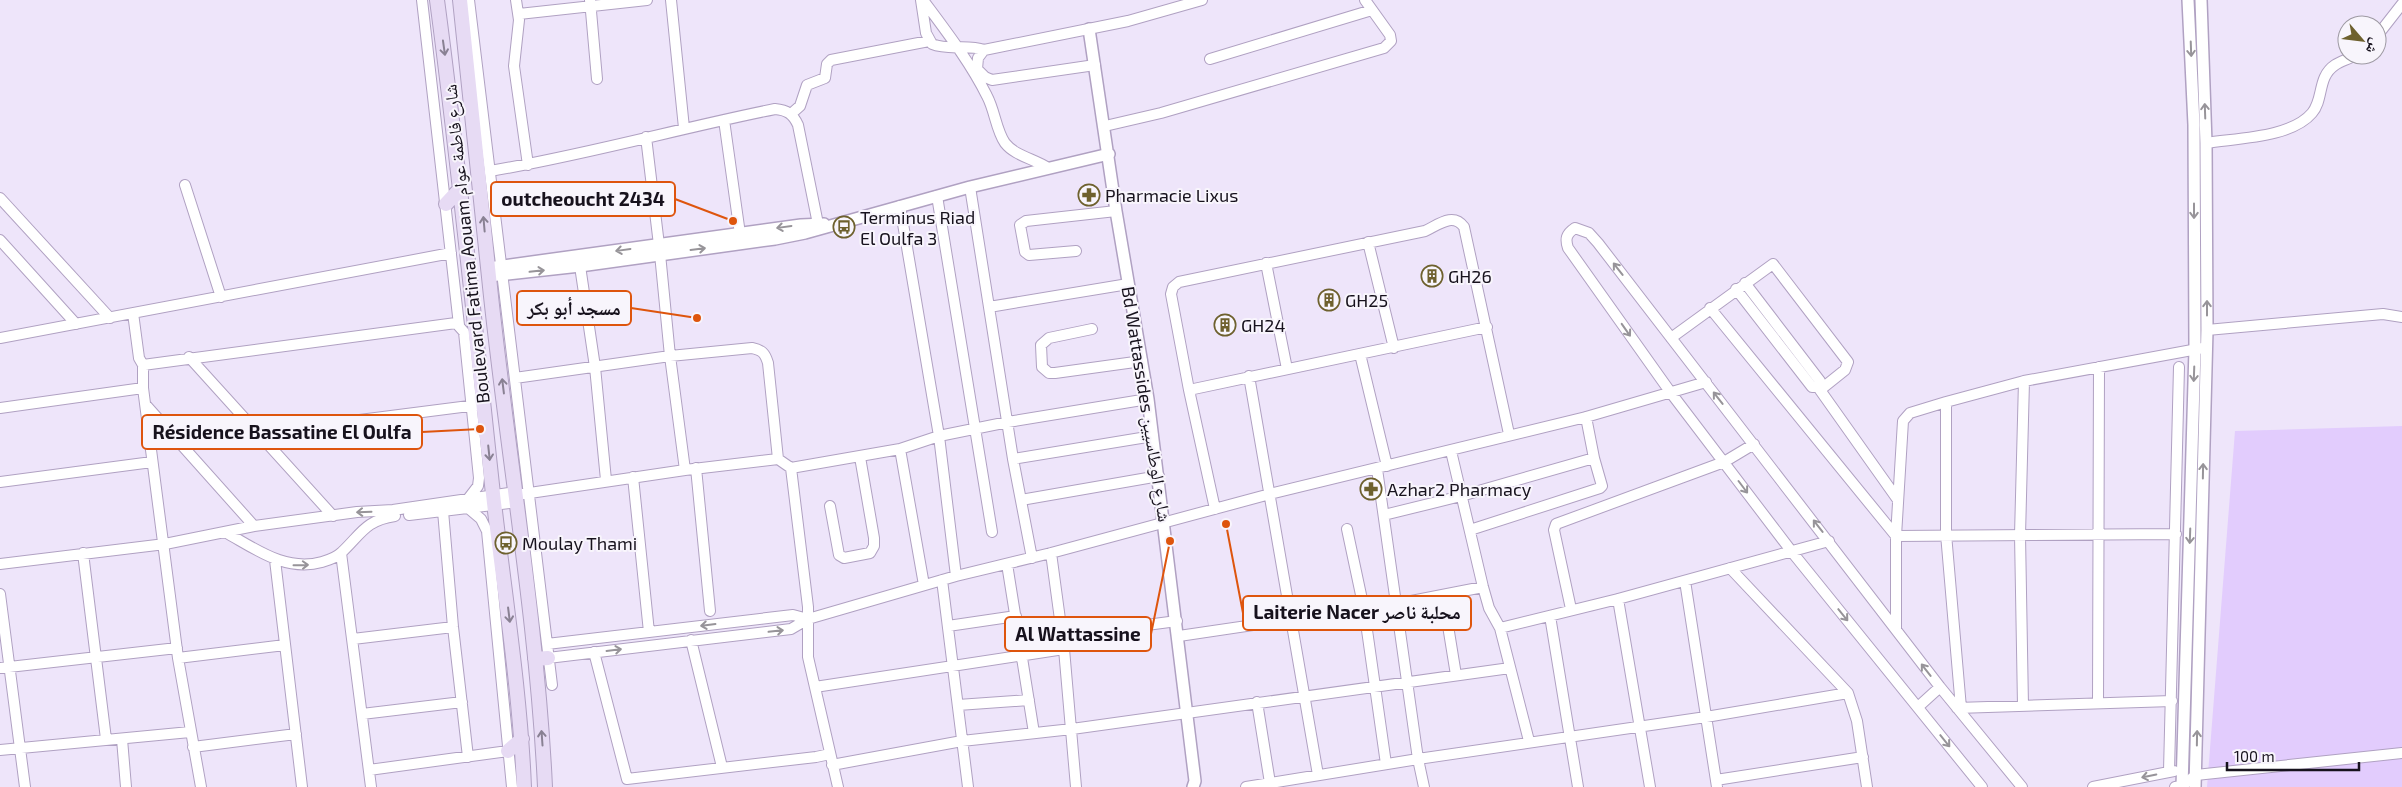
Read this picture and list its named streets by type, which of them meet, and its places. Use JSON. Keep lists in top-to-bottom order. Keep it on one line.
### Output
{"streets":{"main road":["Boulevard Fatima Aouam شارع فاطمة عوام"],"street":["Bd Wattassides شارع الوطاسيين"]},"places":{"pharmacy":["Pharmacie Lixus","Azhar2 Pharmacy"],"other":["outcheoucht 2434","مسجد أبو بكر","Résidence Bassatine El Oulfa","Laiterie Nacer محلبة ناصر","Al Wattassine"],"bus stop":["Terminus Riad El Oulfa 3","Moulay Thami"],"building":["GH26","GH25","GH24"]},"scale_bar":"100 m","north":"bottom right"}
